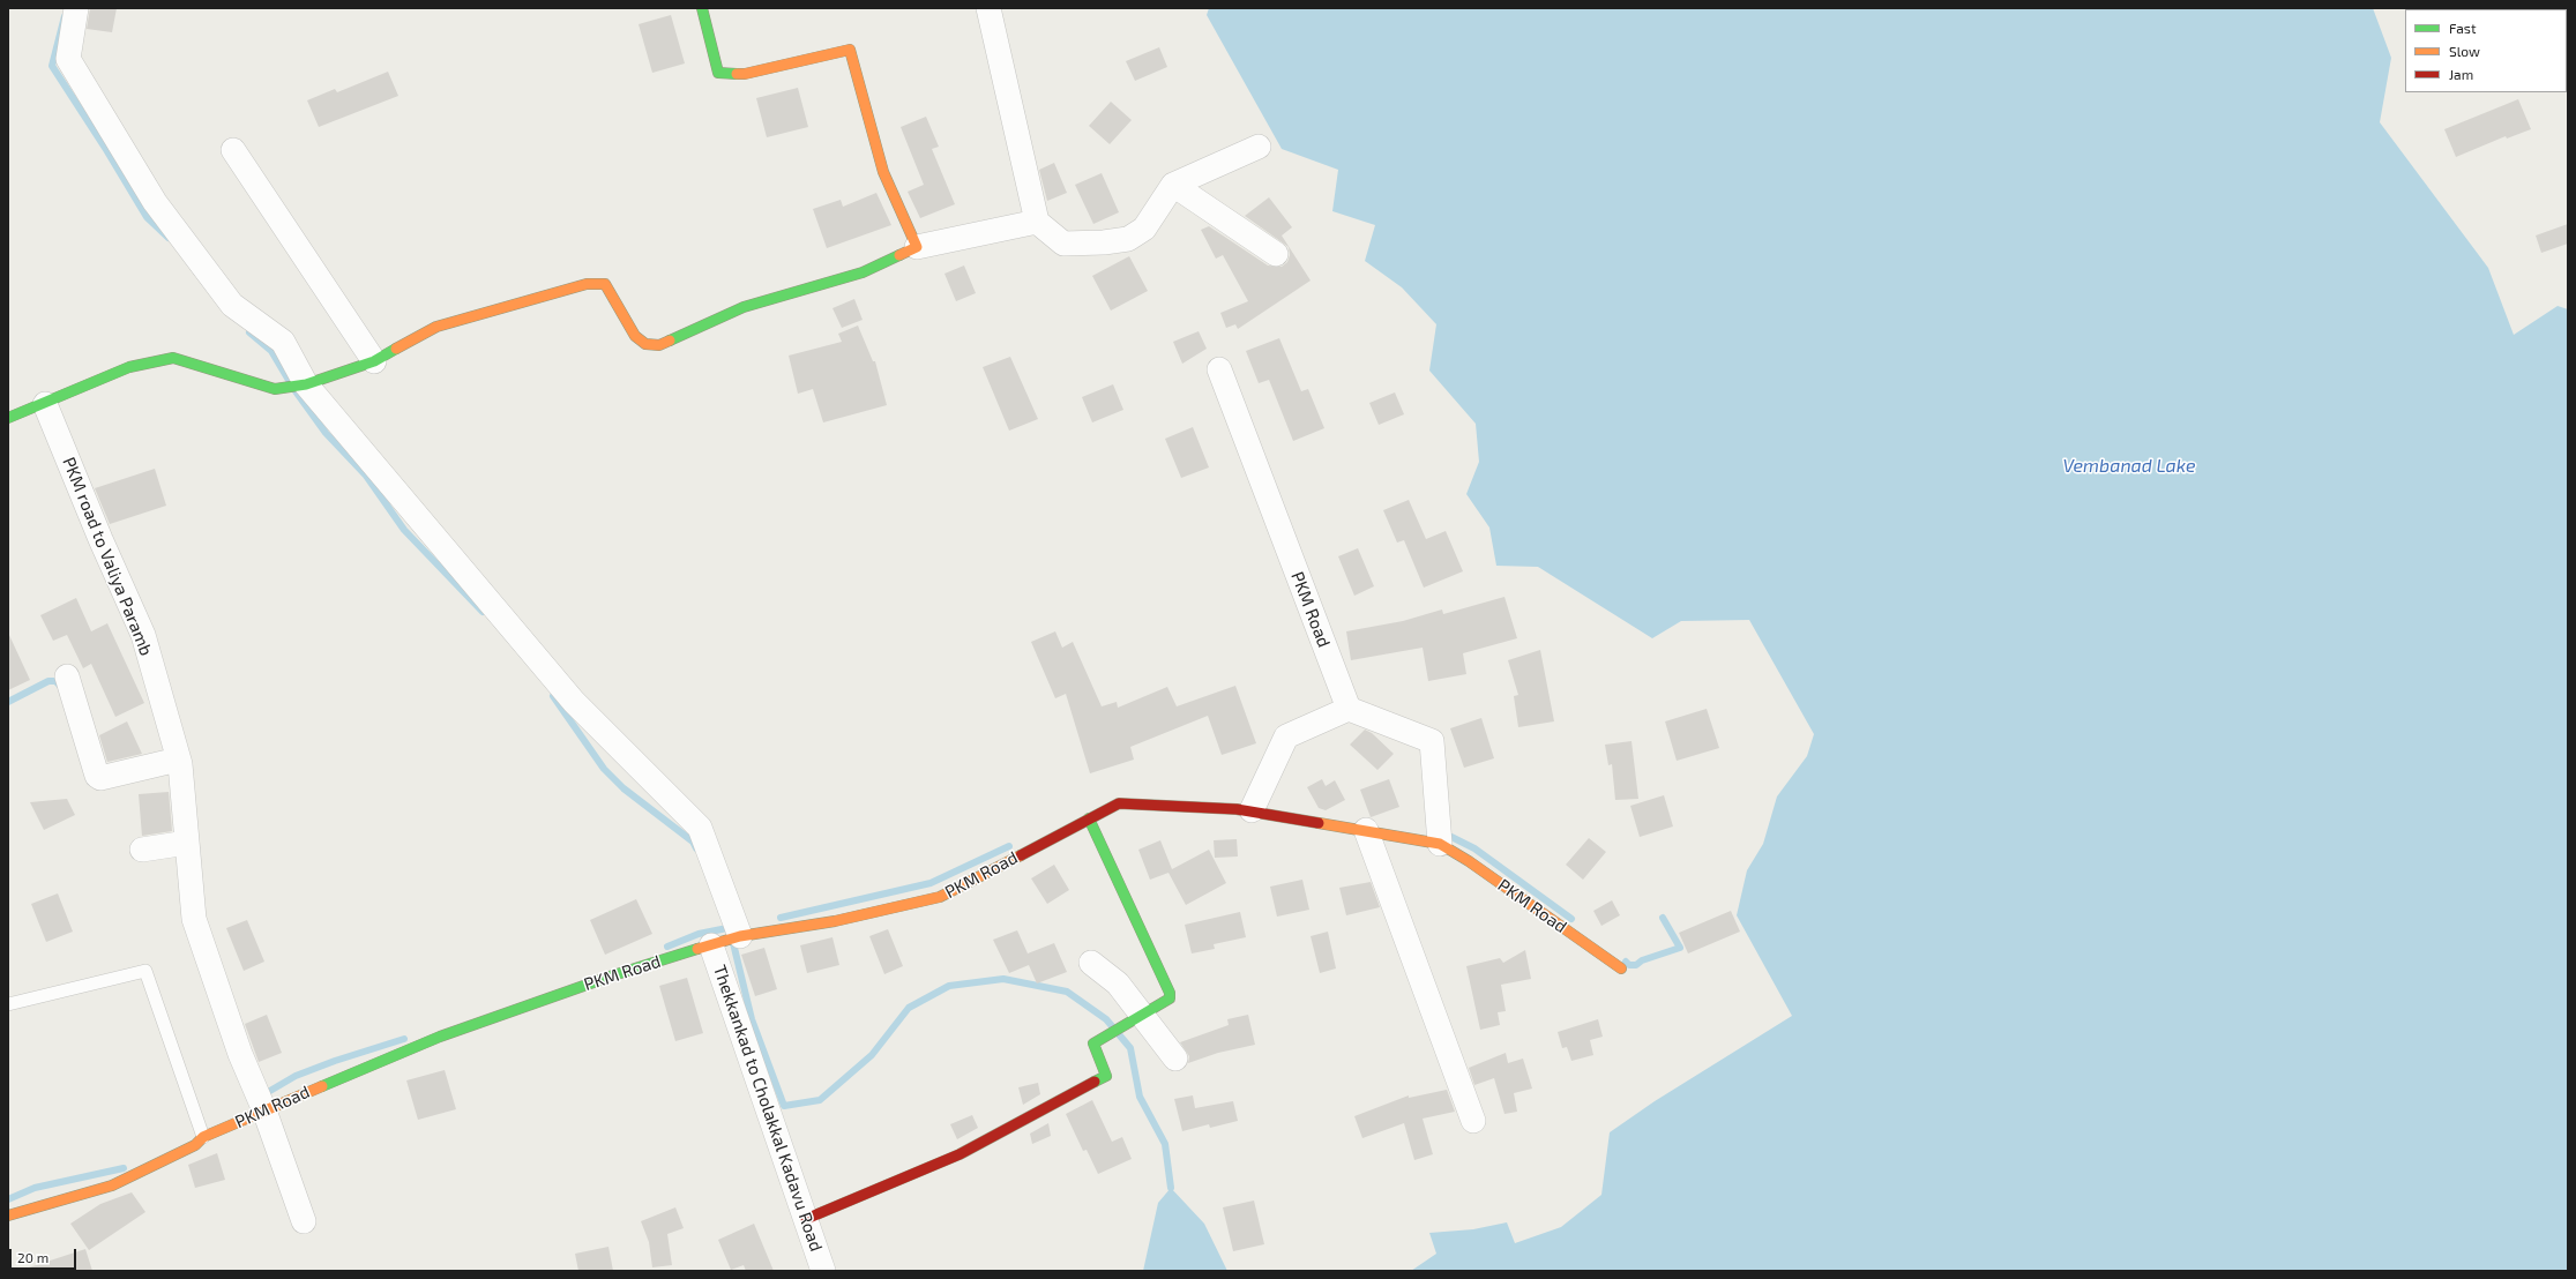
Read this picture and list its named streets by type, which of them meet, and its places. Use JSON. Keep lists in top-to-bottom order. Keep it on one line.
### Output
{"streets":{"street":["PKM road to Valiya Paramb","PKM Road","Thekkankad to Cholakkal Kadavu Road"]},"crossings":[["PKM road to Valiya Paramb","PKM Road"],["PKM Road","Thekkankad to Cholakkal Kadavu Road"]],"water":["Vembanad Lake"],"legend":["Fast","Slow","Jam"],"scale_bar":"20 m"}
